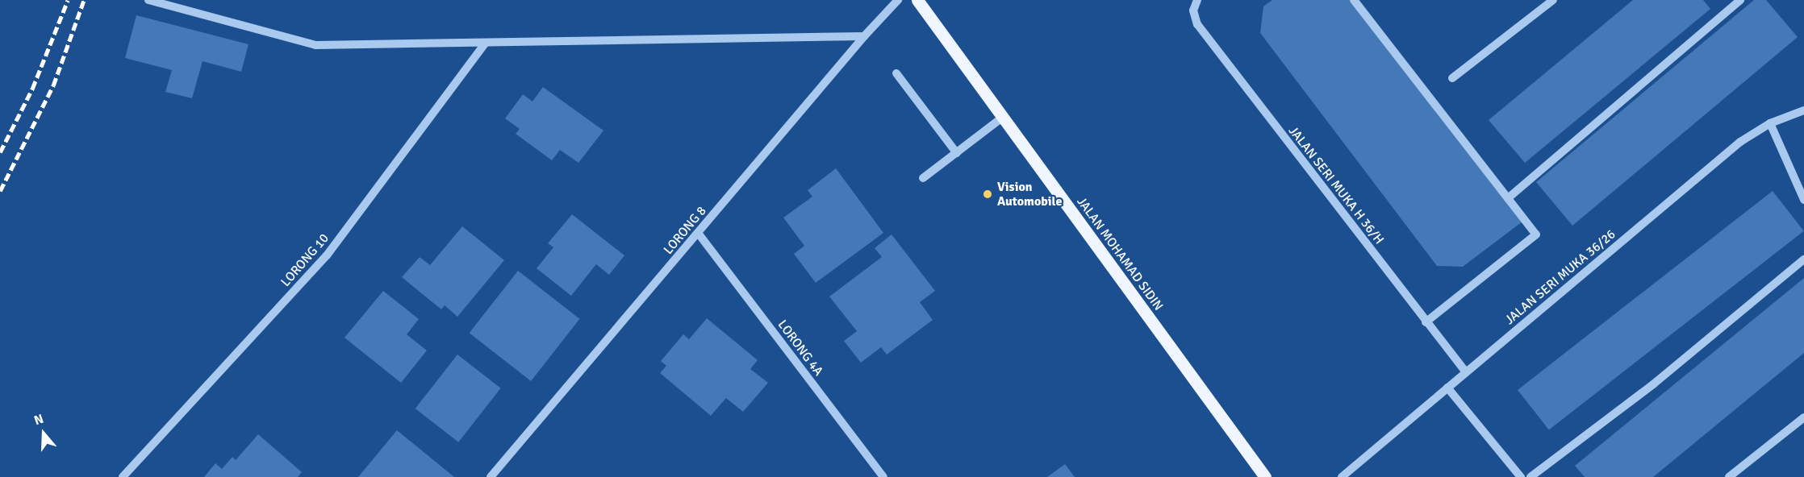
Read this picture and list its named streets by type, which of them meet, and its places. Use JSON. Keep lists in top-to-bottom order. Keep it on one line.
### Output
{"streets":{"main road":["JALAN MOHAMAD SIDIN"],"street":["JALAN SERI MUKA H 36/H","LORONG 8","LORONG 10","JALAN SERI MUKA 36/26","LORONG 4A"]},"crossings":[["JALAN SERI MUKA H 36/H","JALAN SERI MUKA 36/26"],["LORONG 8","LORONG 4A"]],"places":["Vision Automobile"],"north":"top"}
